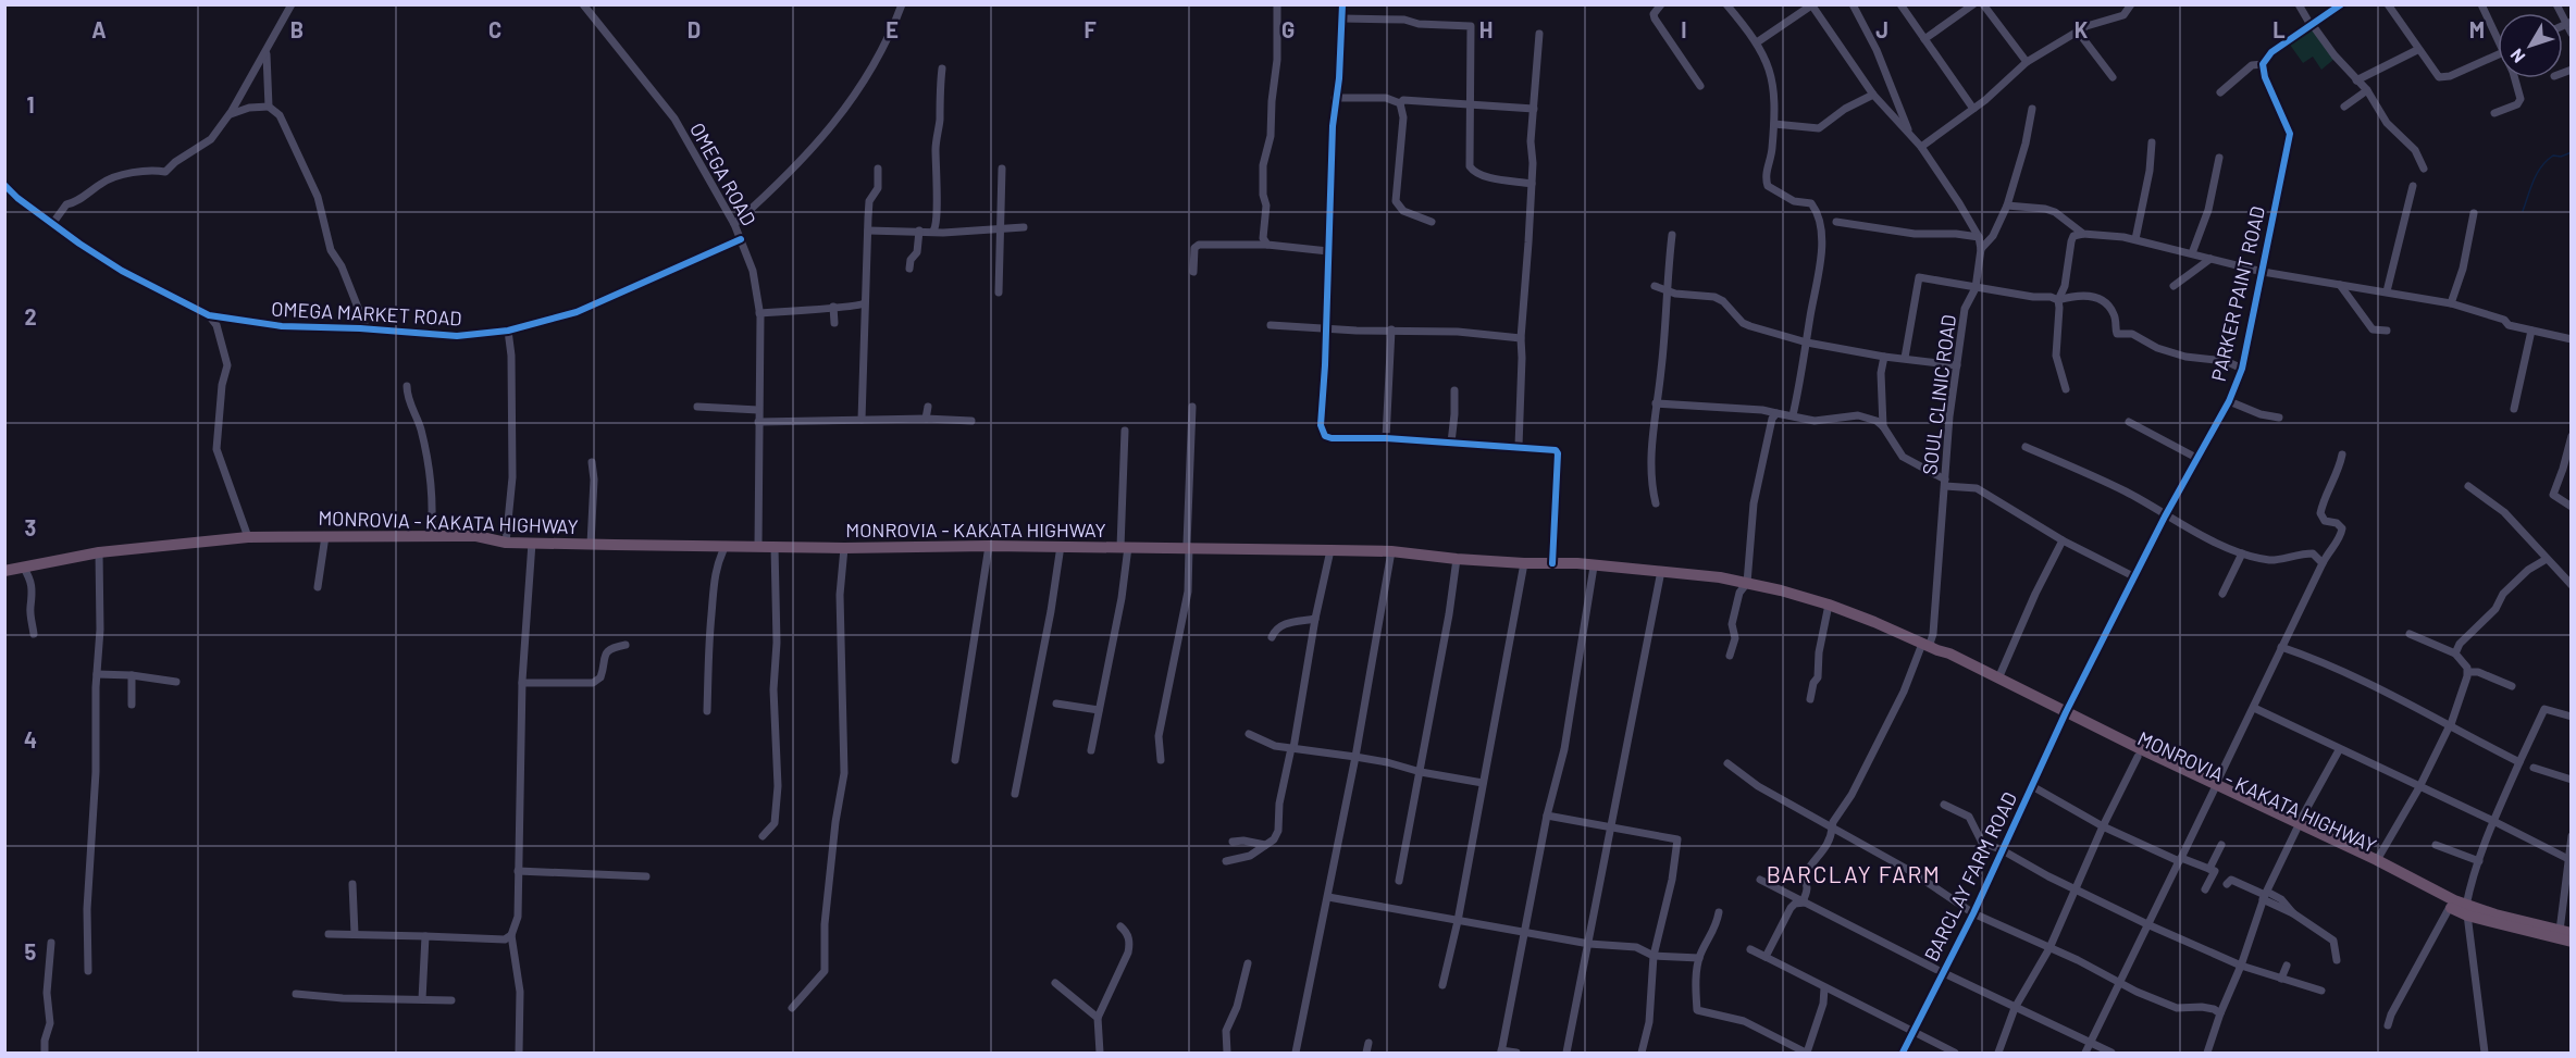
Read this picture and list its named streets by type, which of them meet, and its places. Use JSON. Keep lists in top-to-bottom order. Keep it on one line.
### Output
{"streets":{"highway":["MONROVIA - KAKATA HIGHWAY"],"street":["OMEGA ROAD","PARKER PAINT ROAD","OMEGA MARKET ROAD","SOUL CLINIC ROAD","BARCLAY FARM ROAD"]},"crossings":[["OMEGA ROAD","OMEGA MARKET ROAD"],["OMEGA ROAD","MONROVIA - KAKATA HIGHWAY"],["PARKER PAINT ROAD","MONROVIA - KAKATA HIGHWAY"],["PARKER PAINT ROAD","BARCLAY FARM ROAD"],["SOUL CLINIC ROAD","MONROVIA - KAKATA HIGHWAY"],["MONROVIA - KAKATA HIGHWAY","BARCLAY FARM ROAD"]],"districts":["BARCLAY FARM"],"north":"bottom left","grid":{"columns":["A","B","C","D","E","F","G","H","I","J","K","L","M"],"rows":["1","2","3","4","5"]}}
